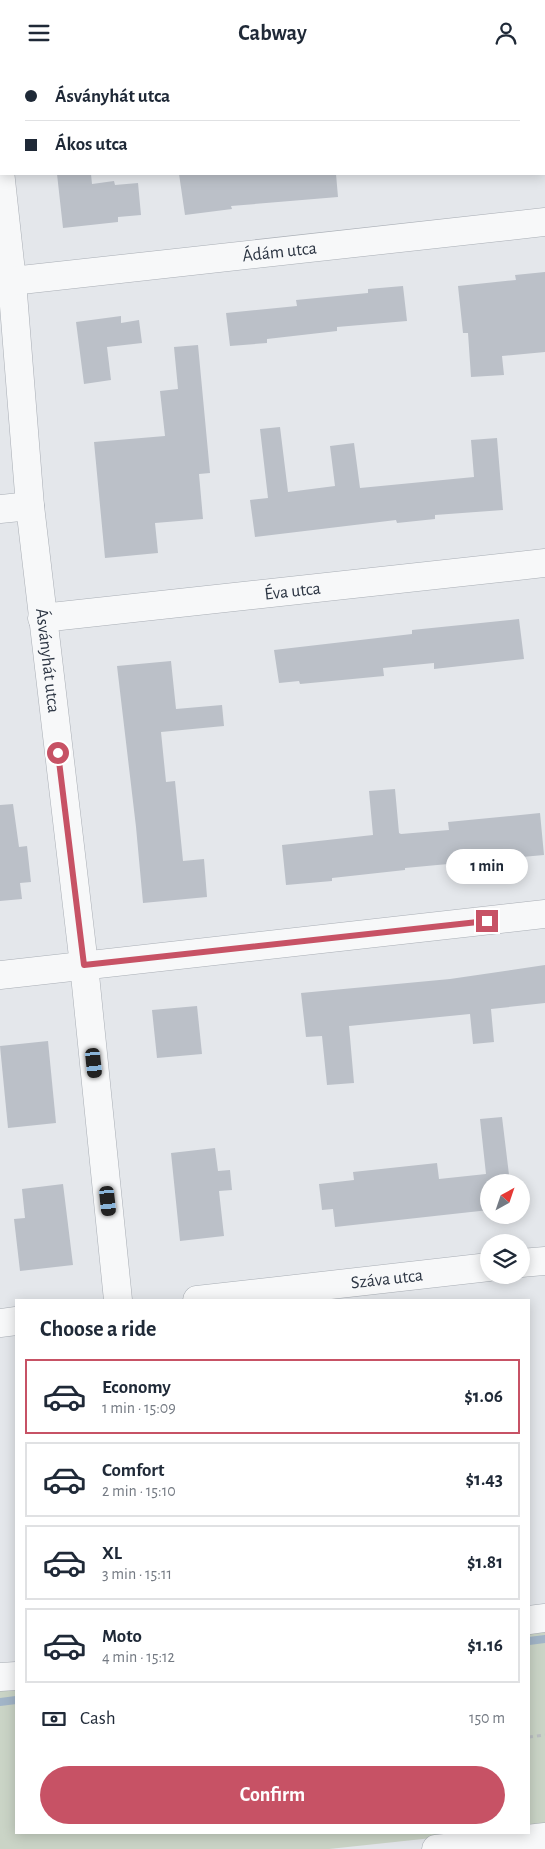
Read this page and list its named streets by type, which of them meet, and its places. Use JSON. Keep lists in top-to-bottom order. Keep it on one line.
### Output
{"streets":{"street":["Ádám utca","Éva utca","Ásványhát utca","Száva utca"]},"crossings":[["Ádám utca","Ásványhát utca"],["Éva utca","Ásványhát utca"]],"north":"top right","page":{"header":"Cabway","banner":["Ásványhát utca","Ákos utca"],"bubble":"1 min","heading":"Choose a ride","list":[{"name":"Economy","note":"1 min · 15:09","value":"$1.06"},{"name":"Comfort","note":"2 min · 15:10","value":"$1.43"},{"name":"XL","note":"3 min · 15:11","value":"$1.81"},{"name":"Moto","note":"4 min · 15:12","value":"$1.16"}],"pay":["Cash","150 m"],"buttons":"Confirm"}}
